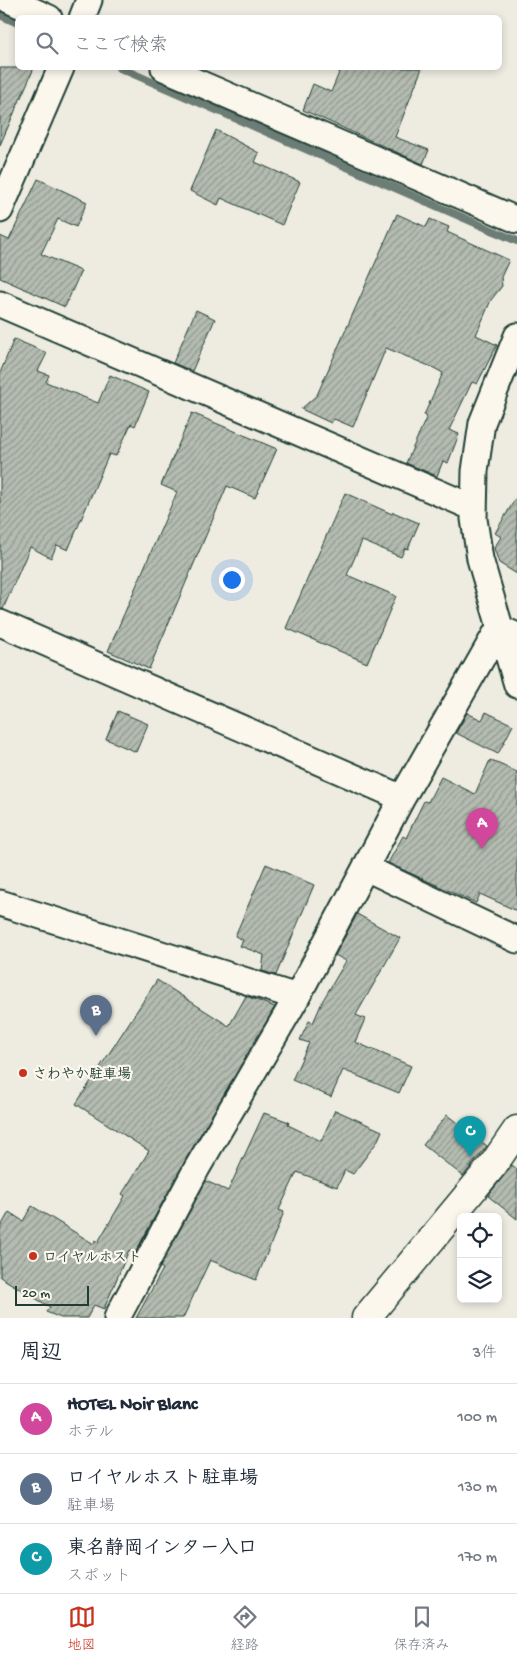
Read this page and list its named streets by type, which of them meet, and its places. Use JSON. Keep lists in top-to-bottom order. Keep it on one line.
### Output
{"places":["さわやか駐車場","ロイヤルホスト"],"scale_bar":"20 m","page":{"search":"ここで検索","pins":["A","B","C"],"scale":"20 m","heading":["周辺","3件"],"list":[{"mark":"A","name":"HOTEL Noir Blanc","note":"ホテル","value":"100 m"},{"mark":"B","name":"ロイヤルホスト駐車場","note":"駐車場","value":"130 m"},{"mark":"C","name":"東名静岡インター入口","note":"スポット","value":"170 m"}],"nav":["地図","経路","保存済み"]}}
